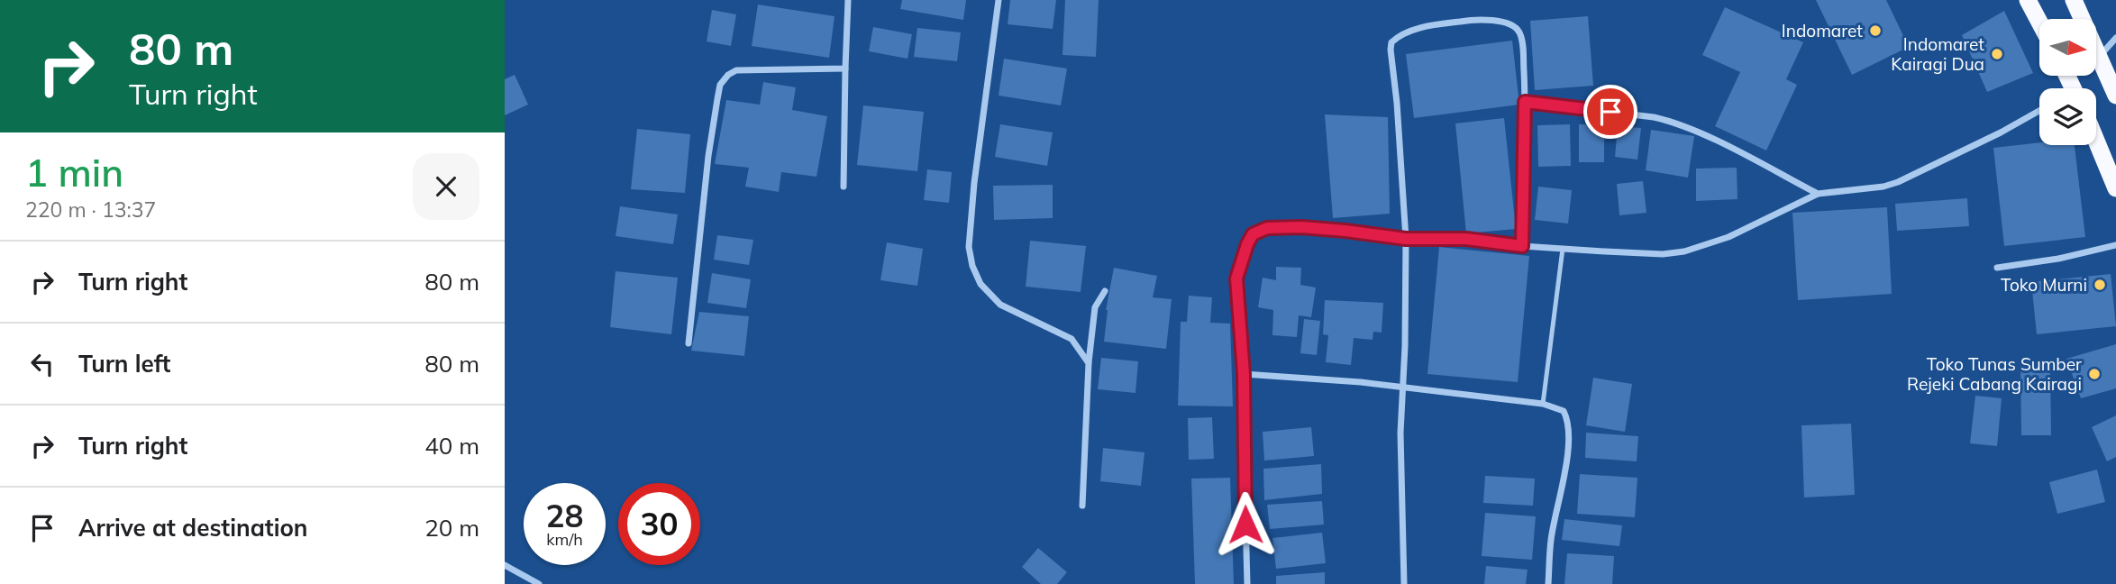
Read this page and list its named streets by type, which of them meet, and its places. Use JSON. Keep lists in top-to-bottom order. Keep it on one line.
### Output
{"places":["Indomaret","Indomaret Kairagi Dua","Toko Murni","Toko Tunas Sumber Rejeki Cabang Kairagi"],"north":"right","page":{"turn":["80 m","Turn right"],"heading":["1 min","220 m · 13:37"],"list":[{"name":"Turn right","value":"80 m"},{"name":"Turn left","value":"80 m"},{"name":"Turn right","value":"40 m"},{"name":"Arrive at destination","value":"20 m"}],"speed":"28 km/h","limit":"30"}}
